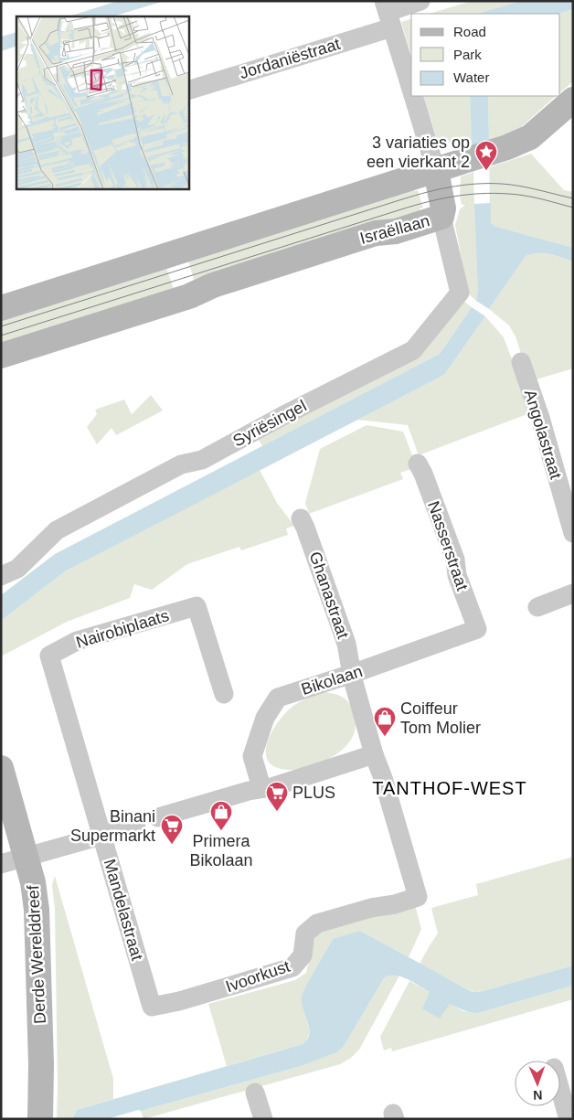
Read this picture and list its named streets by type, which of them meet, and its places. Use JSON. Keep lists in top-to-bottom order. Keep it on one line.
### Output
{"streets":{"street":["Jordaniëstraat","Israëllaan","Syriësingel","Angolastraat","Nasserstraat","Ghanastraat","Nairobiplaats","Bikolaan","Mandelastraat","Derde Werelddreef","Ivoorkust"]},"crossings":[["Israëllaan","Syriësingel"],["Nasserstraat","Bikolaan"],["Ghanastraat","Bikolaan"],["Ghanastraat","Ivoorkust"],["Nairobiplaats","Mandelastraat"],["Mandelastraat","Ivoorkust"]],"districts":["TANTHOF-WEST"],"places":{"place":["3 variaties op een vierkant 2"],"shop":["Coiffeur Tom Molier","Primera Bikolaan"],"supermarket":["PLUS","Binani Supermarkt"]},"legend":["Road","Park","Water"],"north":"bottom"}
